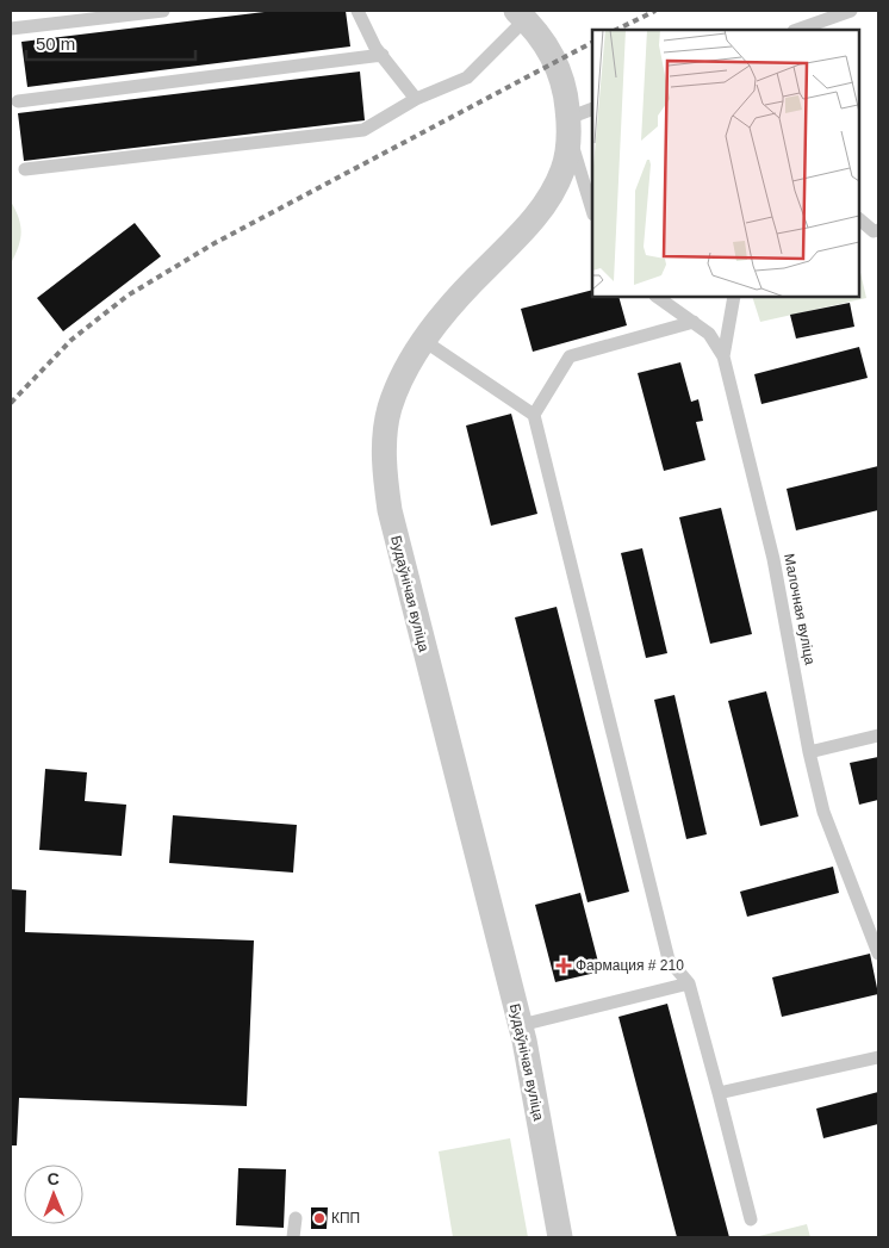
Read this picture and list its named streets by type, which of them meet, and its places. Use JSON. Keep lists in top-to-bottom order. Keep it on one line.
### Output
{"streets":{"street":["Будаўнічая вуліца"],"lane":["Малочная вуліца"]},"places":{"health":["Фармация # 210"],"other":["КПП"]},"scale_bar":"50 m","north":"top"}
